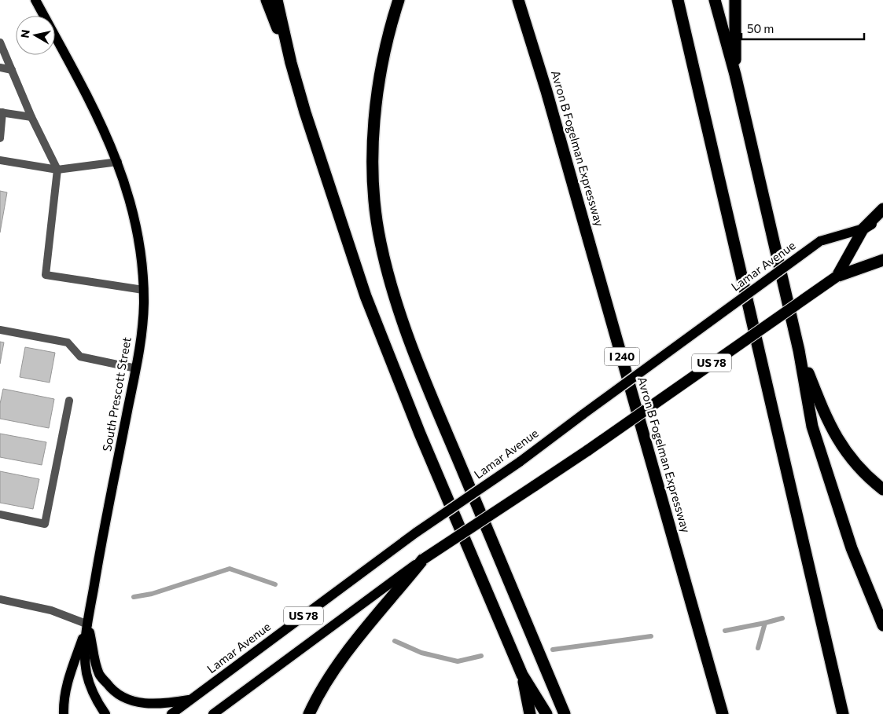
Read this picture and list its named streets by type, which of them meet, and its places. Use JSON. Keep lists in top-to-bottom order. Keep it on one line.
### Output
{"streets":{"highway":["Avron B Fogelman Expressway","Lamar Avenue","I 240","US 78"],"main road":["South Prescott Street"]},"scale_bar":"50 m","north":"left"}
